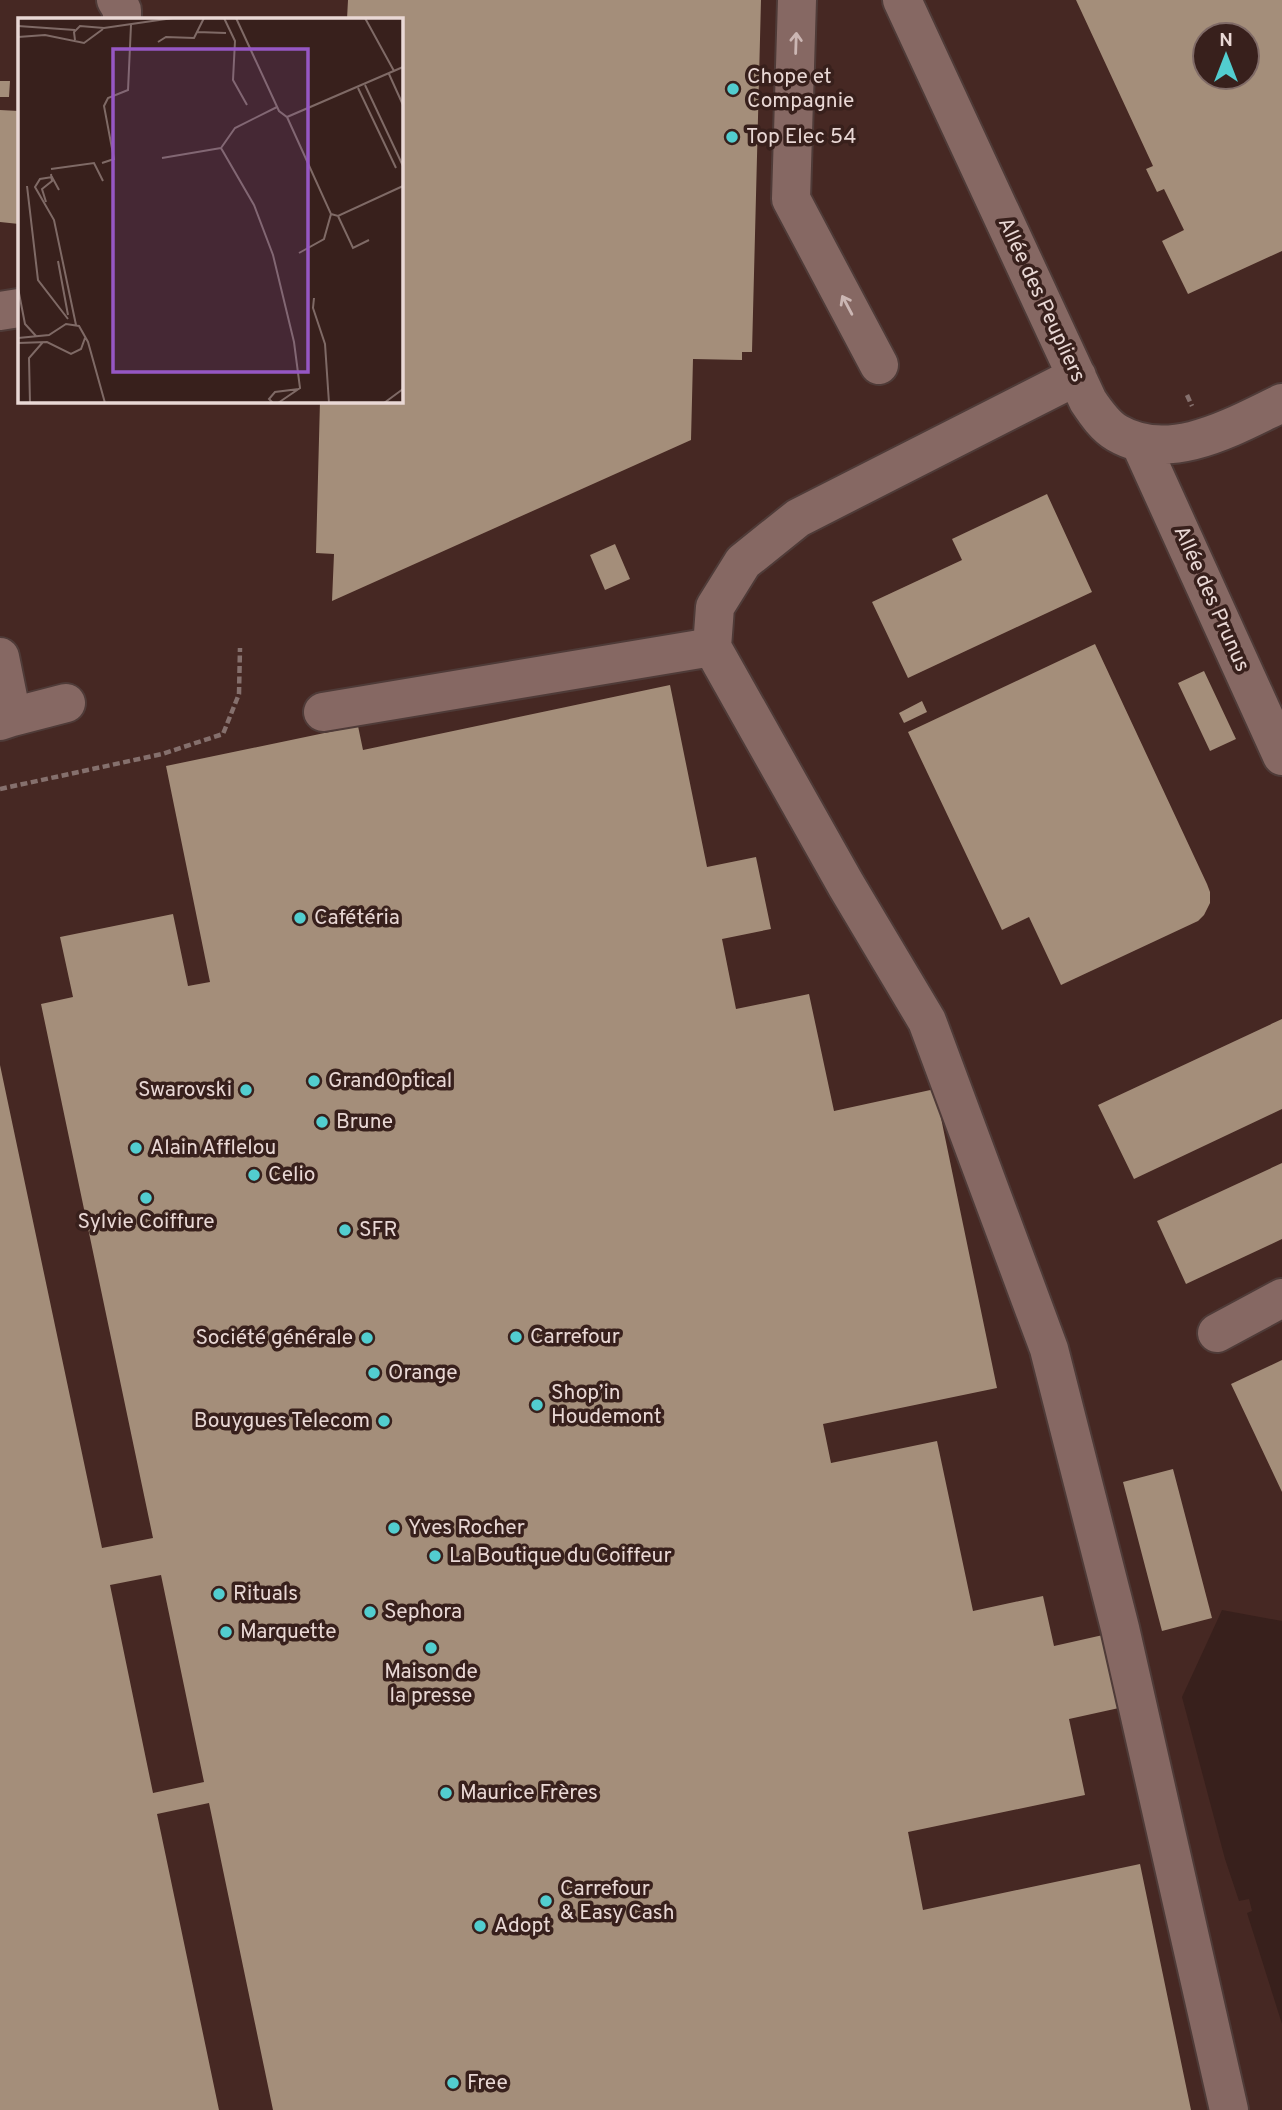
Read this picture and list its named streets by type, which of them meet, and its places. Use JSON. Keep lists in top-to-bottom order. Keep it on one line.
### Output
{"streets":{"street":["Allée des Peupliers","Allée des Prunus"]},"crossings":[["Allée des Peupliers","Allée des Prunus"]],"places":["Chope et Compagnie","Top Elec 54","Cafétéria","GrandOptical","Swarovski","Brune","Alain Afflelou","Celio","Sylvie Coiffure","SFR","Carrefour","Société générale","Orange","Shop’in Houdemont","Bouygues Telecom","Yves Rocher","La Boutique du Coiffeur","Rituals","Sephora","Marquette","Maison de la presse","Maurice Frères","Carrefour & Easy Cash","Adopt","Free"],"north":"top"}
